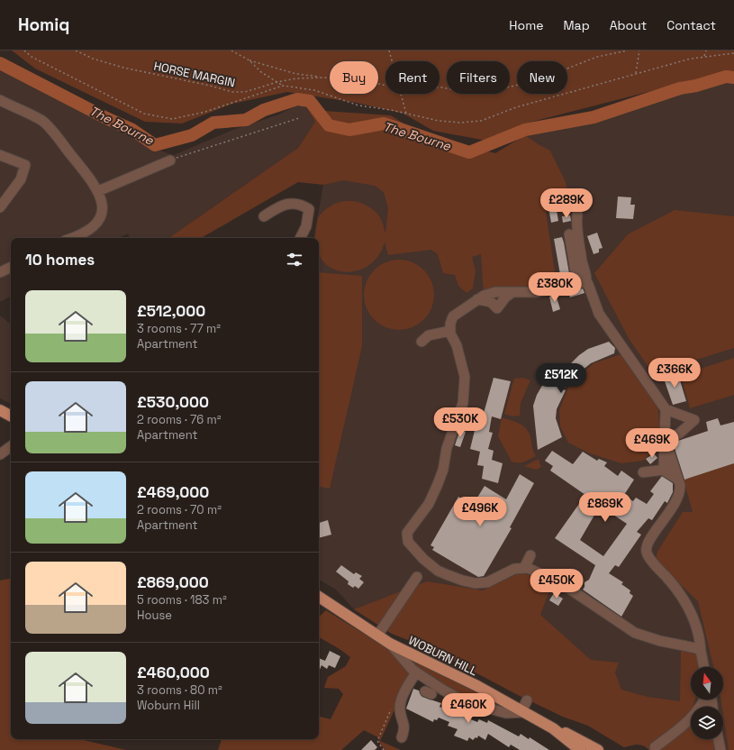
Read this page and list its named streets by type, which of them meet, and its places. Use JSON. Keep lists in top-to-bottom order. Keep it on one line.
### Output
{"streets":{"main road":["WOBURN HILL"],"path":["HORSE MARGIN"]},"water":["The Bourne"],"north":"top","page":{"header":"Homiq","nav":["Home","Map","About","Contact"],"chip":["Buy","Rent","Filters","New"],"price":["£289K","£380K","£366K","£512K","£530K","£469K","£869K","£496K","£450K","£460K"],"heading":"10 homes","list":[{"name":"£512,000","note":"3 rooms · 77 m² · Apartment"},{"name":"£530,000","note":"2 rooms · 76 m² · Apartment"},{"name":"£469,000","note":"2 rooms · 70 m² · Apartment"},{"name":"£869,000","note":"5 rooms · 183 m² · House"},{"name":"£460,000","note":"3 rooms · 80 m² · Woburn Hill"}]}}
